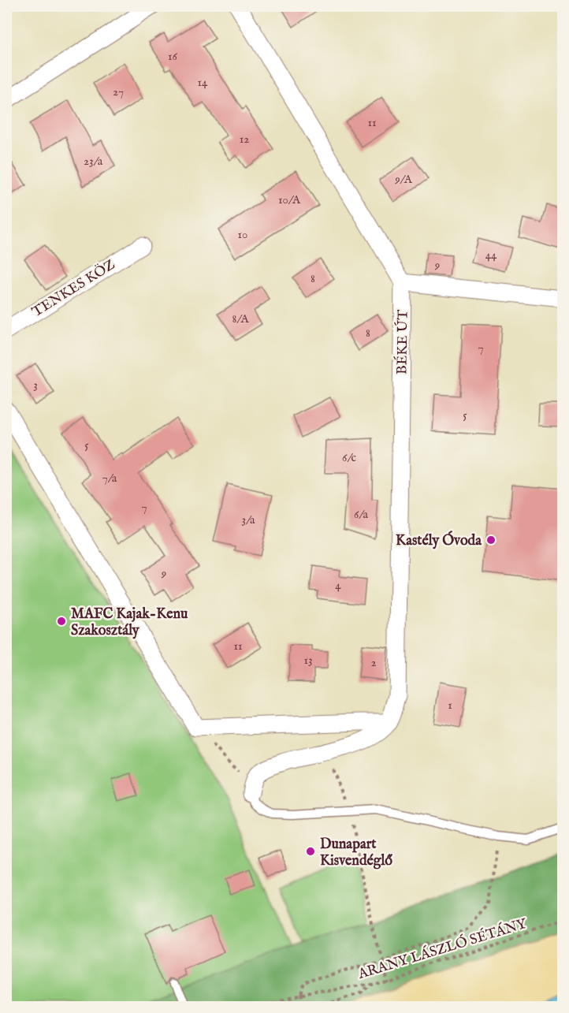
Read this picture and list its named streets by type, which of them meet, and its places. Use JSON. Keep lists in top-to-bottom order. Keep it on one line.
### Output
{"streets":{"street":["TENKES KÖZ","BÉKE ÚT"],"path":["ARANY LÁSZLÓ SÉTÁNY"]},"places":["Kastély Óvoda","MAFC Kajak-Kenu Szakosztály","Dunapart Kisvendéglő"],"house_numbers":["16","14","27","11","12","23/a","9/A","10/A","10","44","9","8","8/A","8","7","3","5","5","6/c","7/a","7","6/a","3/a","9","4","11","13","2","1"]}
